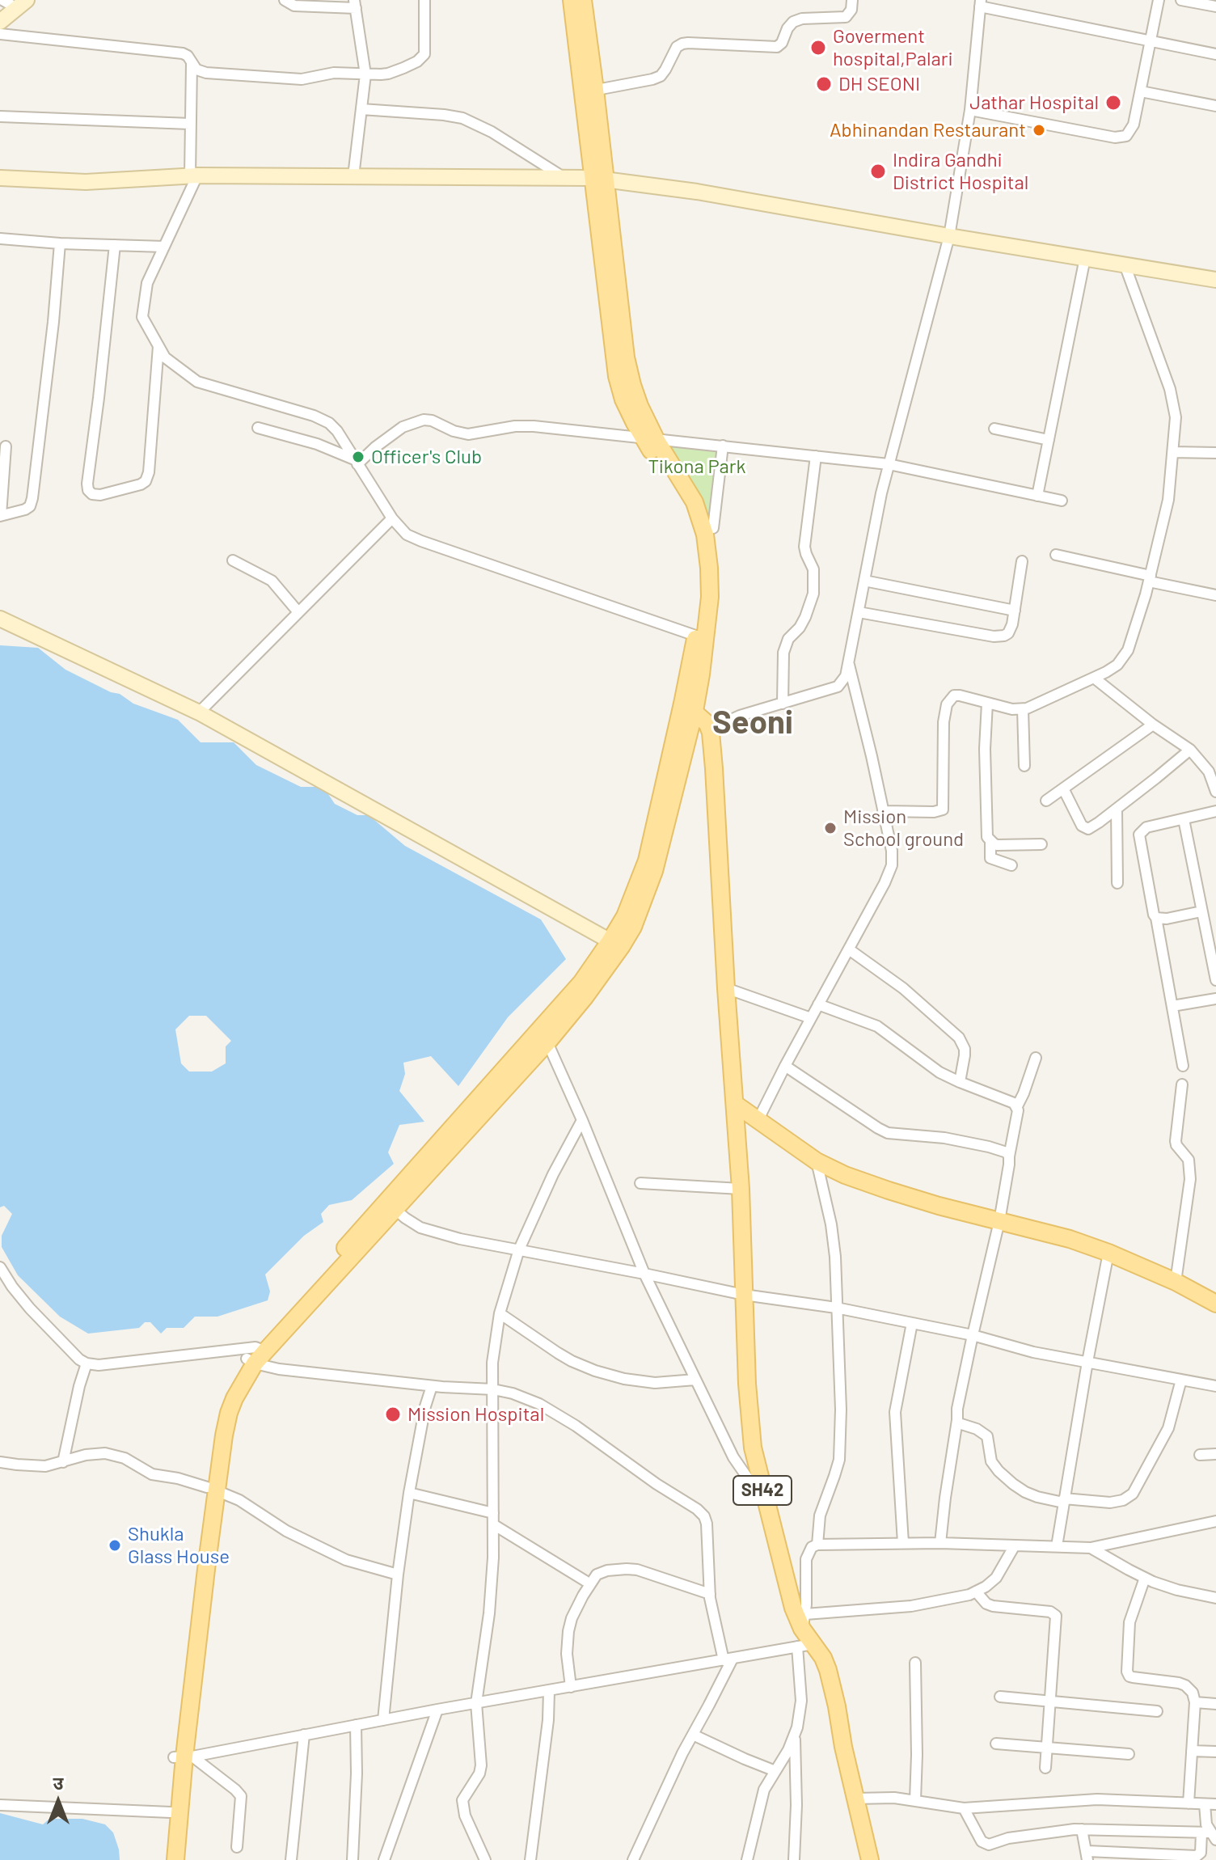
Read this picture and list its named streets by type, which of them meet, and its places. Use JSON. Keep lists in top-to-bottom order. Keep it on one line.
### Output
{"streets":{"main road":["SH42"]},"districts":["Seoni"],"parks":["Tikona Park"],"places":["Goverment hospital,Palari","DH SEONI","Jathar Hospital","Abhinandan Restaurant","Indira Gandhi District Hospital","Officer's Club","Mission School ground","Mission Hospital","Shukla Glass House"],"north":"top"}
